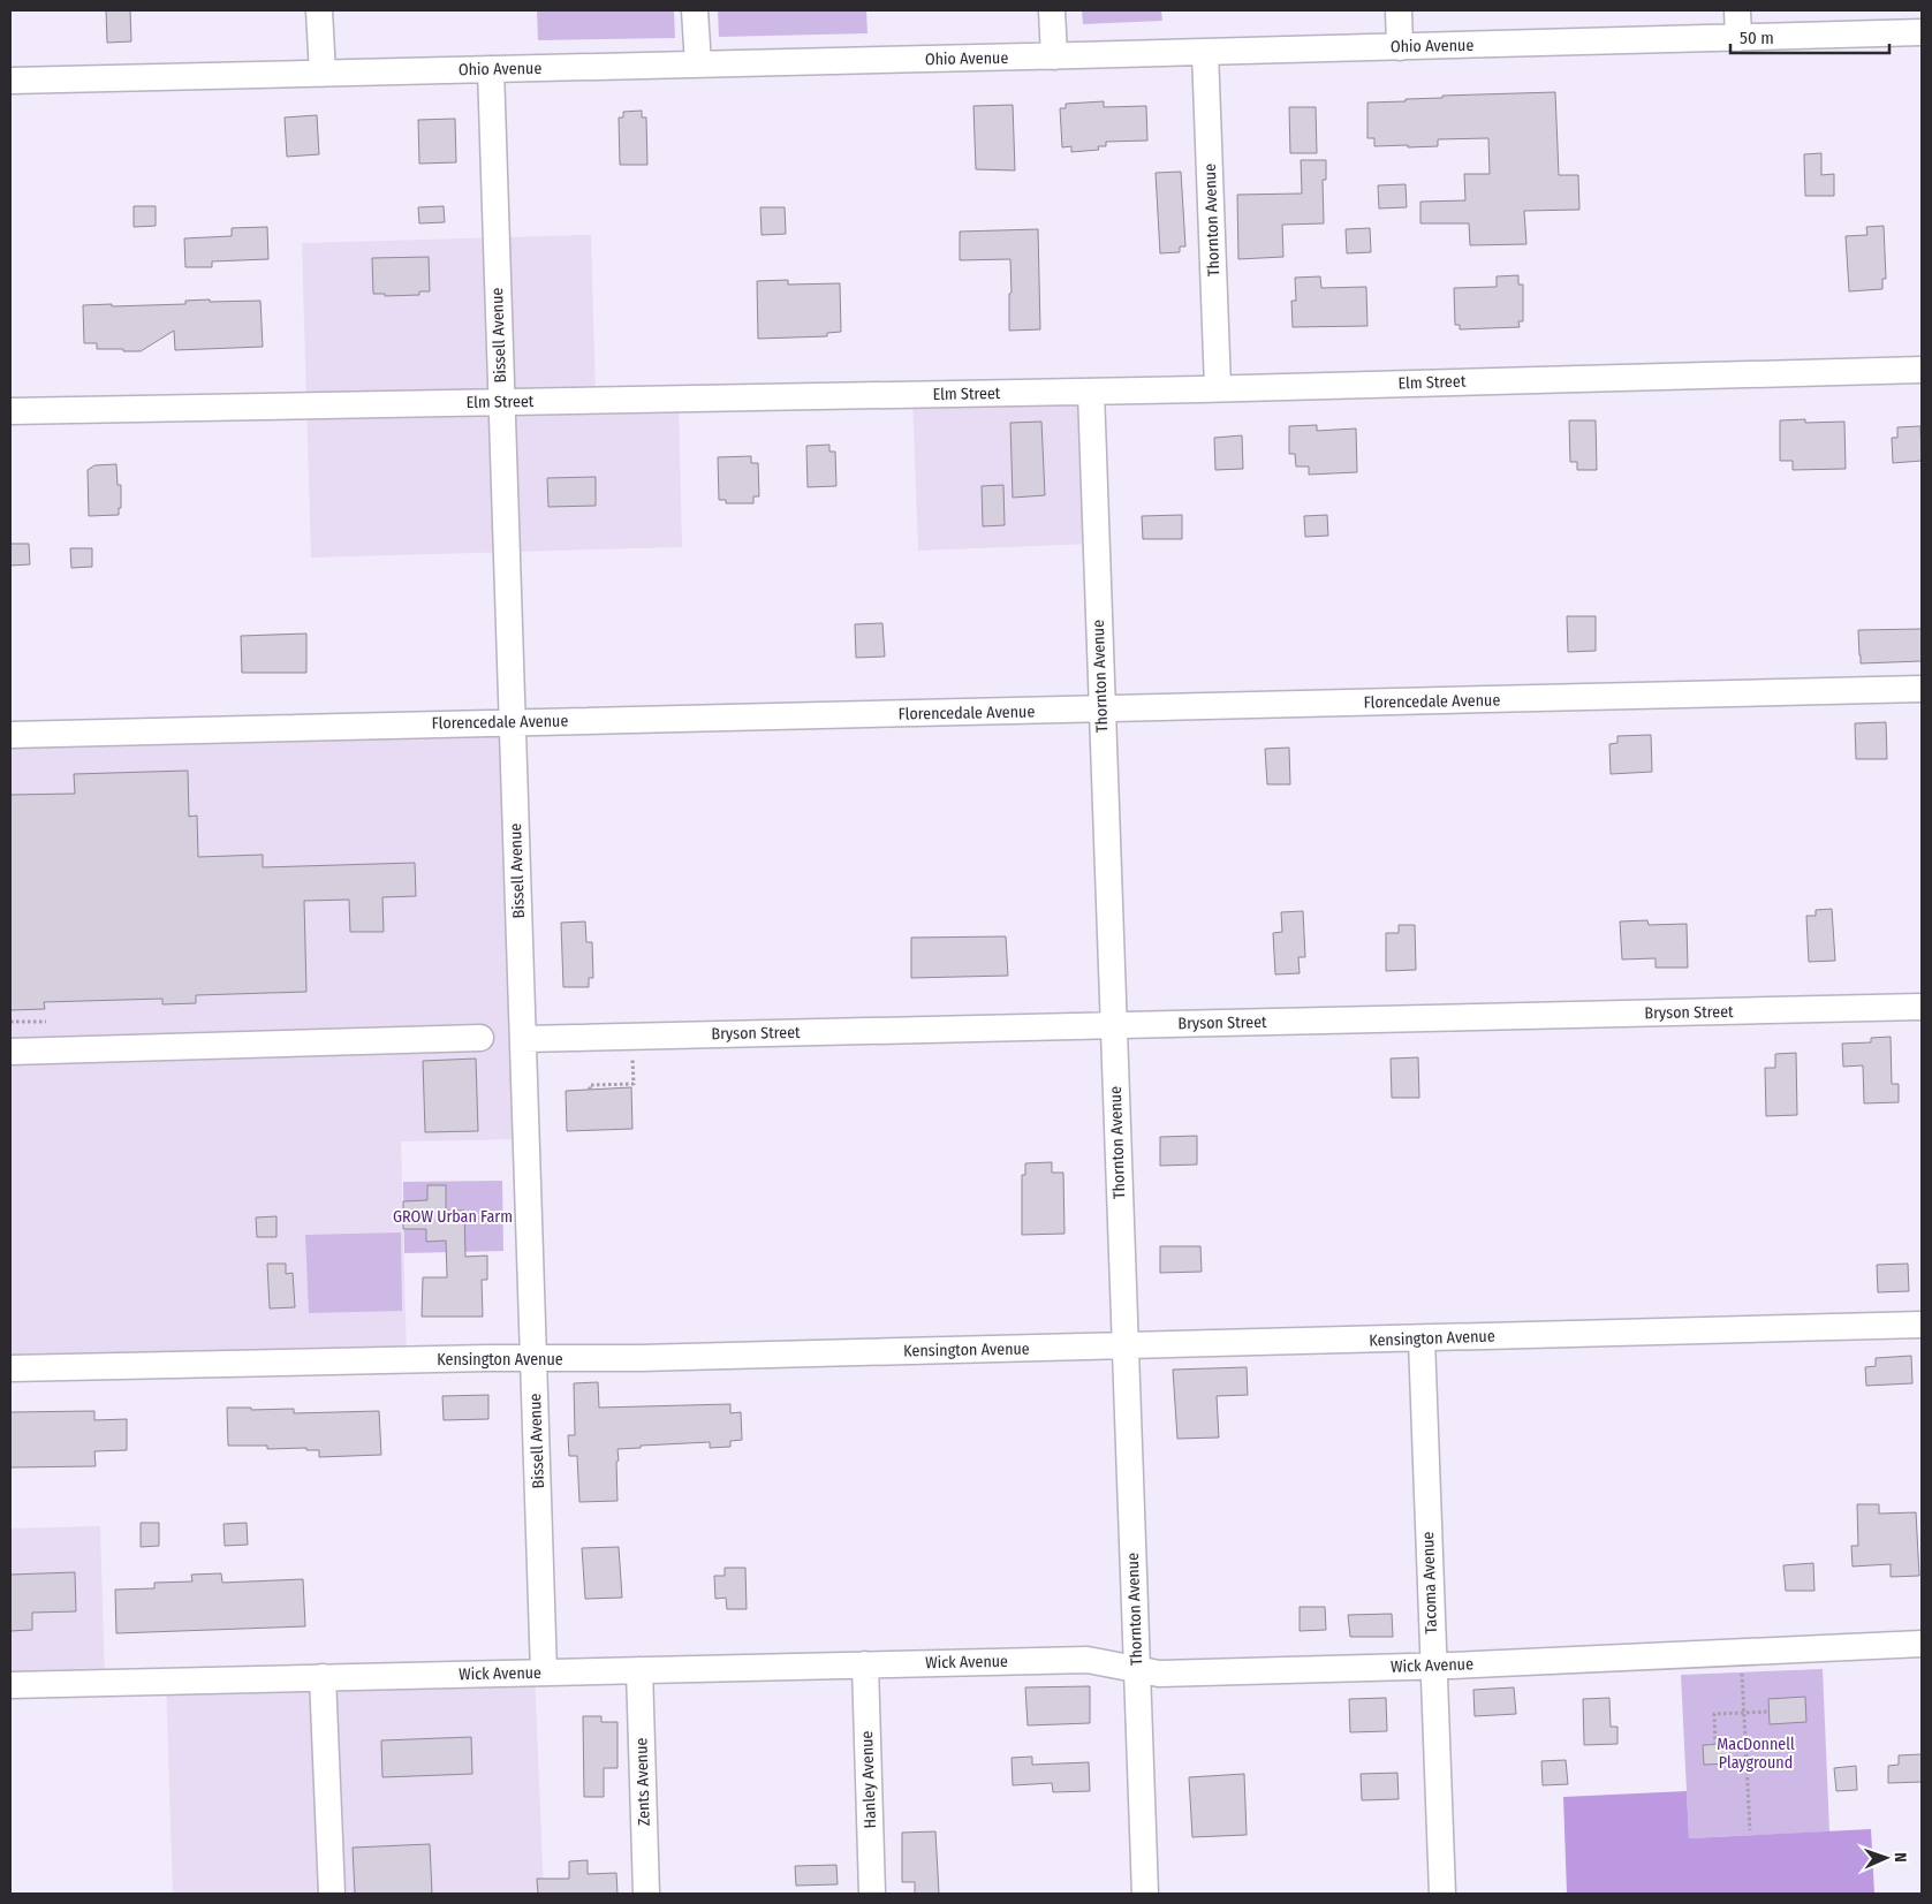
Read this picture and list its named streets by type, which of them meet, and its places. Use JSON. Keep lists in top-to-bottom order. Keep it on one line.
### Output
{"streets":{"street":["Ohio Avenue","Thornton Avenue","Bissell Avenue","Elm Street","Florencedale Avenue","Bryson Street","Kensington Avenue","Tacoma Avenue","Wick Avenue","Hanley Avenue","Zents Avenue"]},"crossings":[["Ohio Avenue","Thornton Avenue"],["Ohio Avenue","Bissell Avenue"],["Thornton Avenue","Elm Street"],["Thornton Avenue","Florencedale Avenue"],["Thornton Avenue","Bryson Street"],["Thornton Avenue","Kensington Avenue"],["Thornton Avenue","Wick Avenue"],["Bissell Avenue","Elm Street"],["Bissell Avenue","Florencedale Avenue"],["Bissell Avenue","Bryson Street"],["Bissell Avenue","Kensington Avenue"],["Bissell Avenue","Wick Avenue"],["Kensington Avenue","Tacoma Avenue"],["Tacoma Avenue","Wick Avenue"],["Wick Avenue","Hanley Avenue"],["Wick Avenue","Zents Avenue"]],"parks":["GROW Urban Farm","MacDonnell Playground"],"scale_bar":"50 m","north":"right"}
